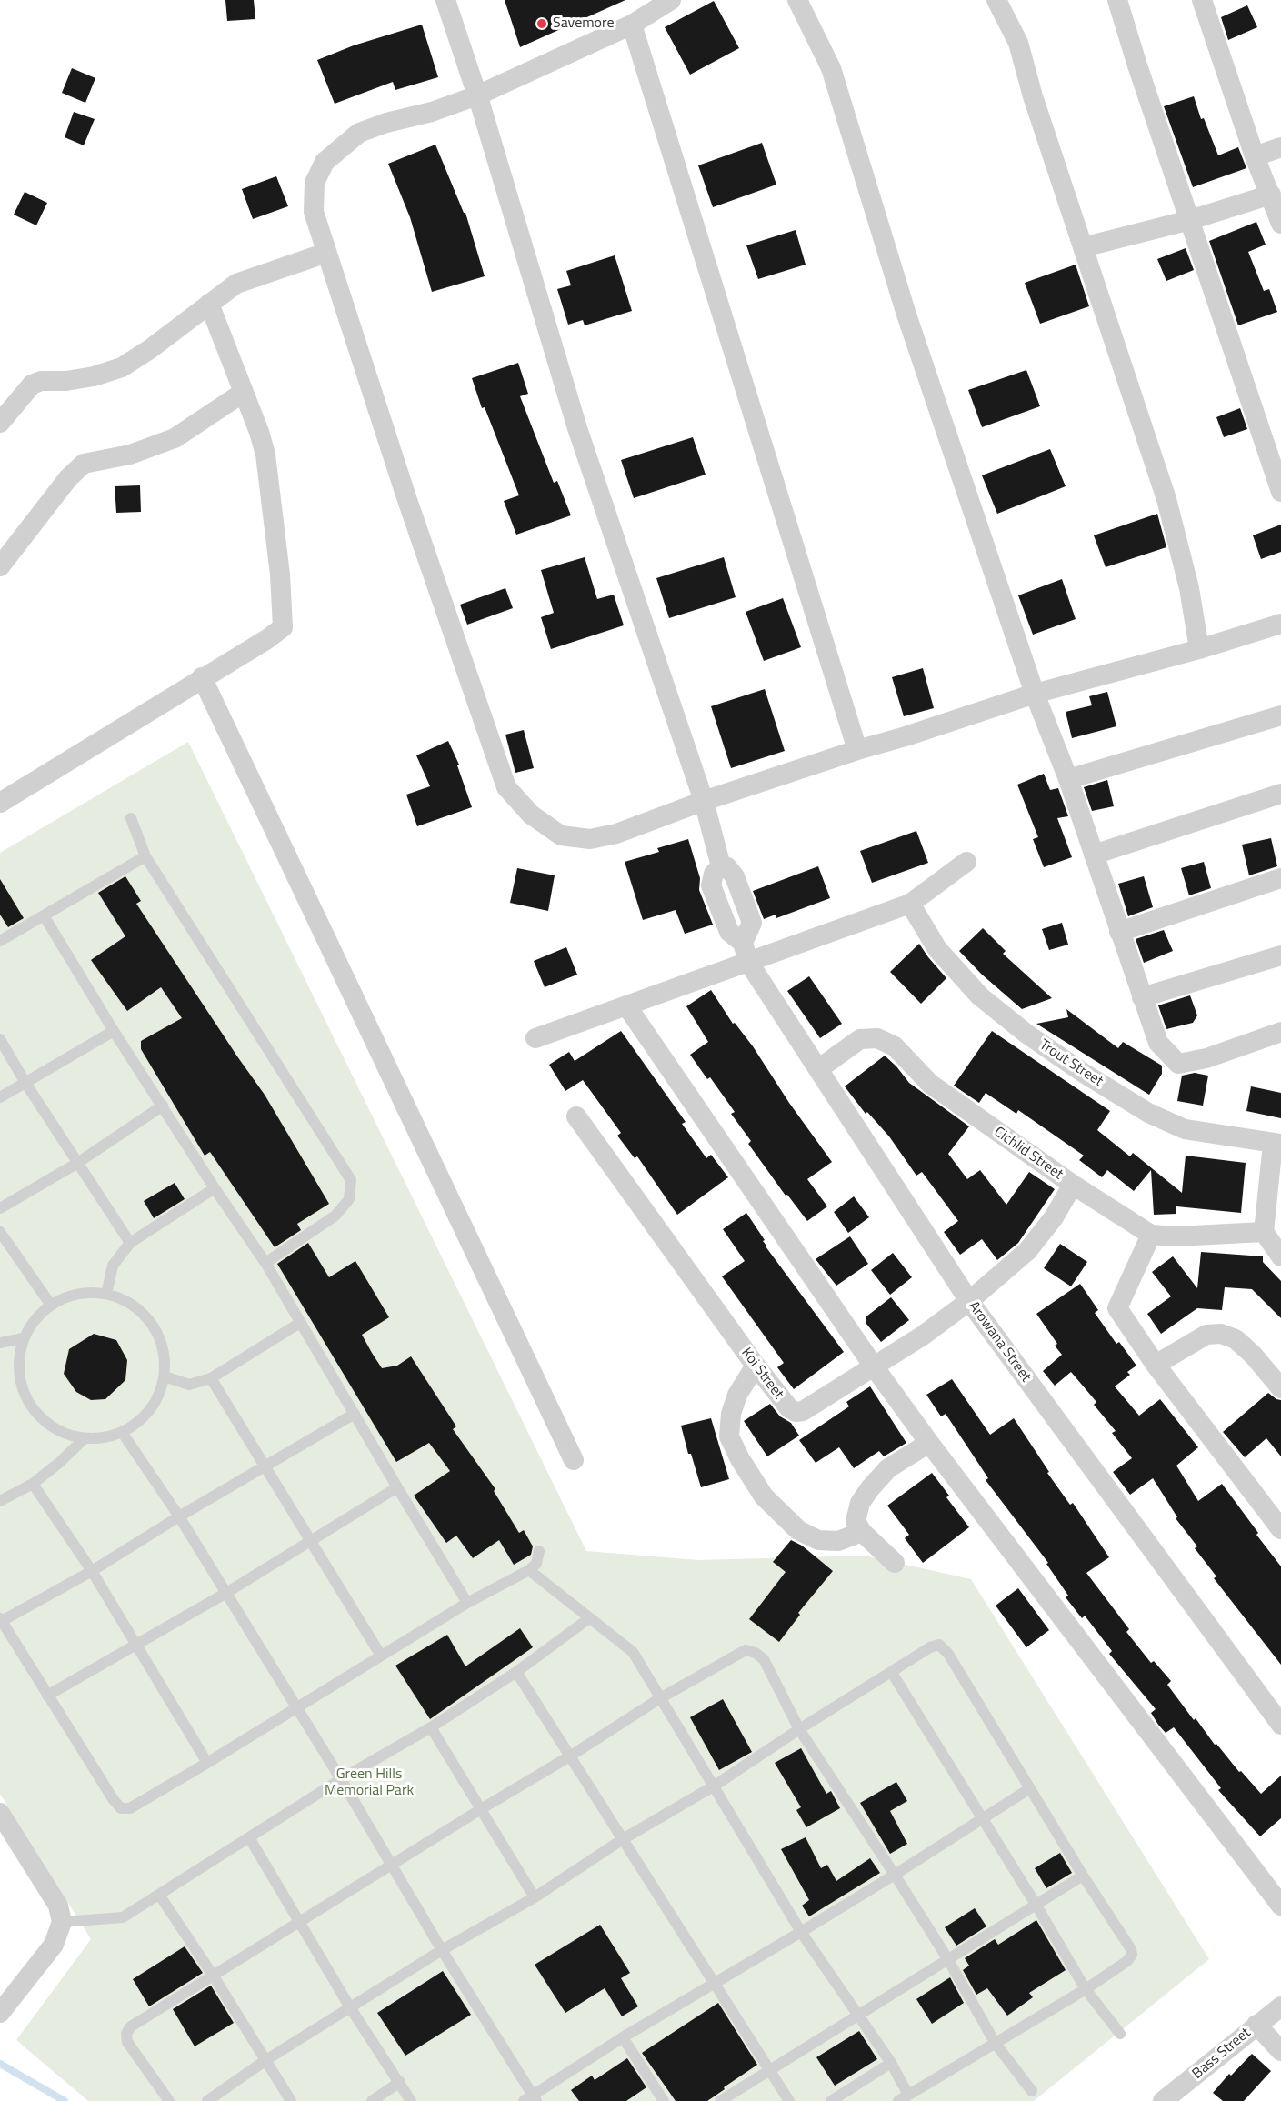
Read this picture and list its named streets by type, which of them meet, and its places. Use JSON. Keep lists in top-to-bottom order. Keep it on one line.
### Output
{"streets":{"street":["Trout Street","Cichlid Street","Arowana Street","Koi Street","Bass Street"]},"crossings":[["Cichlid Street","Arowana Street"],["Cichlid Street","Koi Street"],["Arowana Street","Koi Street"]],"parks":["Green Hills Memorial Park"],"places":["Savemore"]}
